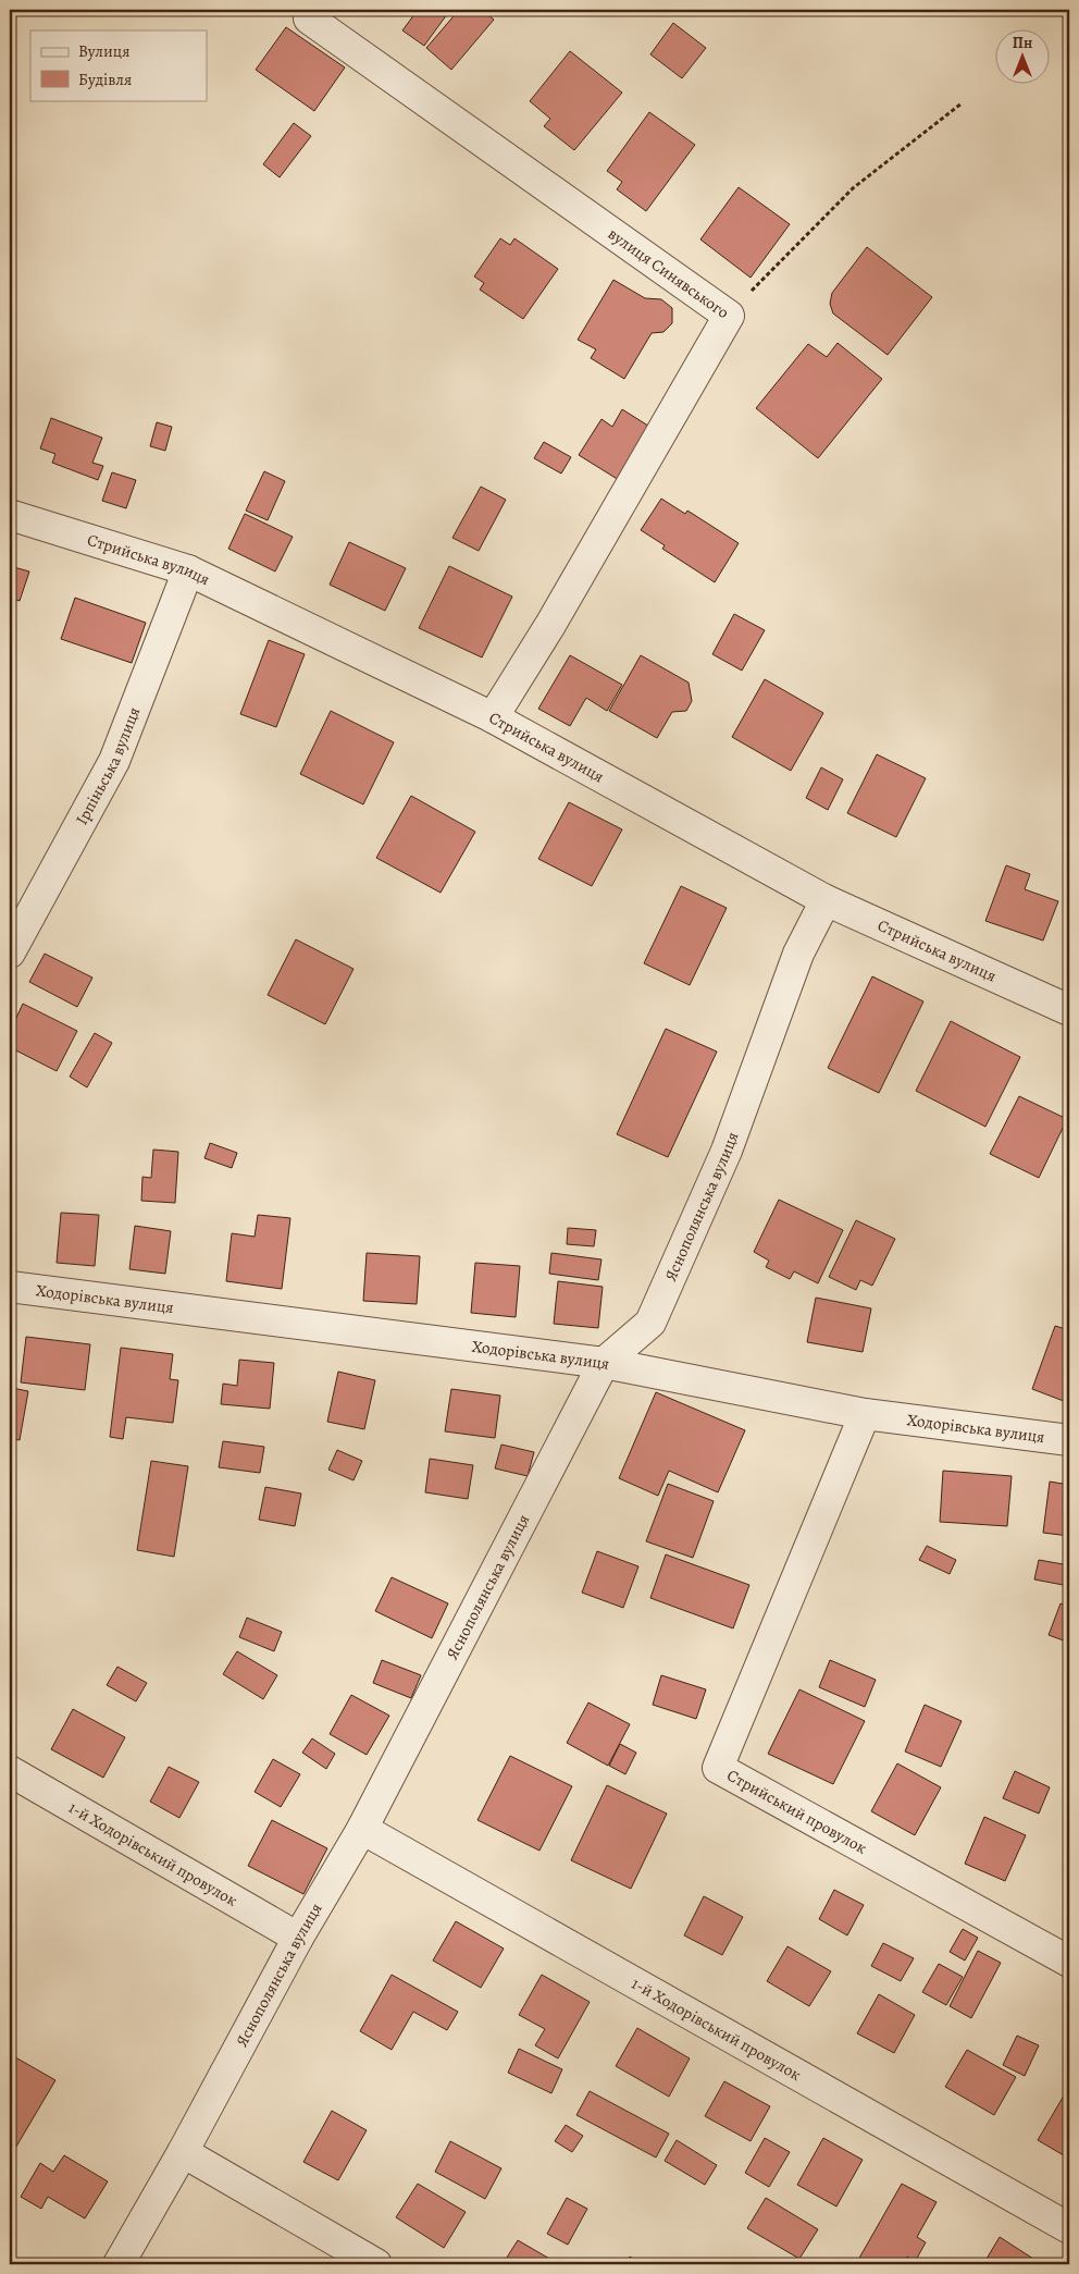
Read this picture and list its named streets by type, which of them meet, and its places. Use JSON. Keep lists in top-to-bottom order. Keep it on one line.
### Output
{"streets":{"street":["вулиця Синявського","Стрийська вулиця","Ірпіньська вулиця","Яснополянська вулиця","Ходорівська вулиця","Стрийський провулок","1-й Ходорівський провулок"]},"crossings":[["вулиця Синявського","Стрийська вулиця"],["Стрийська вулиця","Ірпіньська вулиця"],["Стрийська вулиця","Яснополянська вулиця"],["Яснополянська вулиця","Ходорівська вулиця"],["Яснополянська вулиця","1-й Ходорівський провулок"],["Ходорівська вулиця","Стрийський провулок"]],"legend":["Вулиця","Будівля"],"north":"top"}
